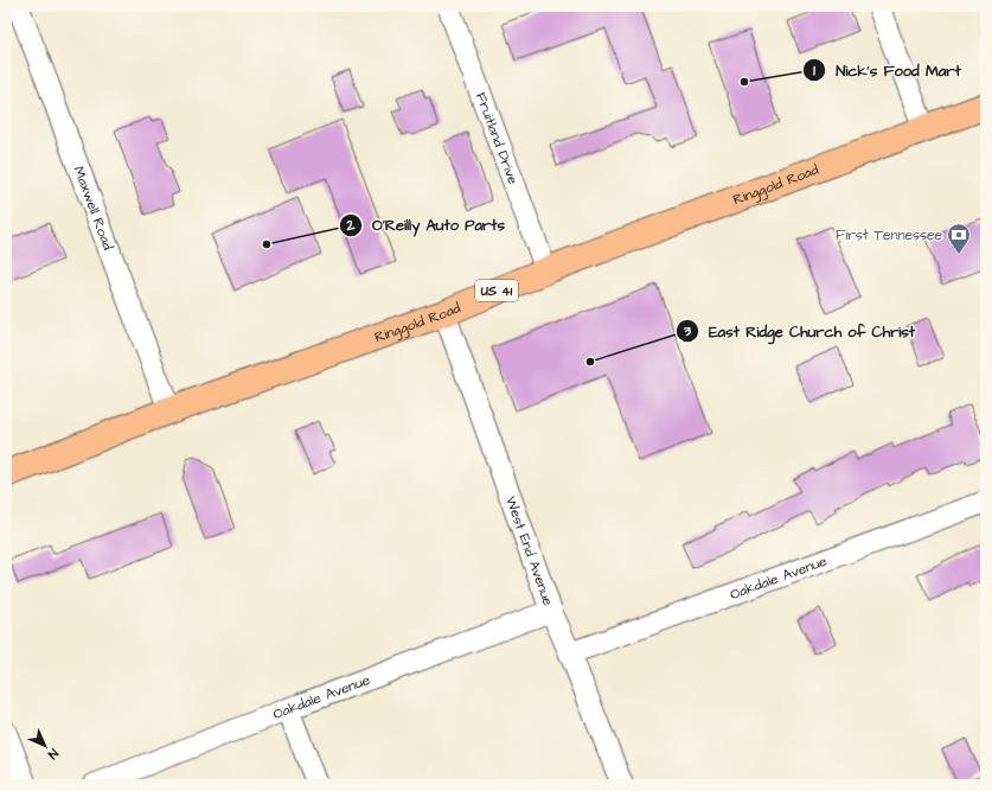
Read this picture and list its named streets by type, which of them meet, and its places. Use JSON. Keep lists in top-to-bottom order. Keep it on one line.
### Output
{"streets":{"main road":["Ringgold Road","US 41"],"street":["Fruitland Drive","Maxwell Road","West End Avenue","Oakdale Avenue"]},"crossings":[["Fruitland Drive","Ringgold Road"],["Ringgold Road","Maxwell Road"],["Ringgold Road","West End Avenue"],["West End Avenue","Oakdale Avenue"]],"places":{"other":["Nick's Food Mart","O'Reilly Auto Parts","East Ridge Church of Christ"],"bank":["First Tennessee"]},"north":"bottom right"}
